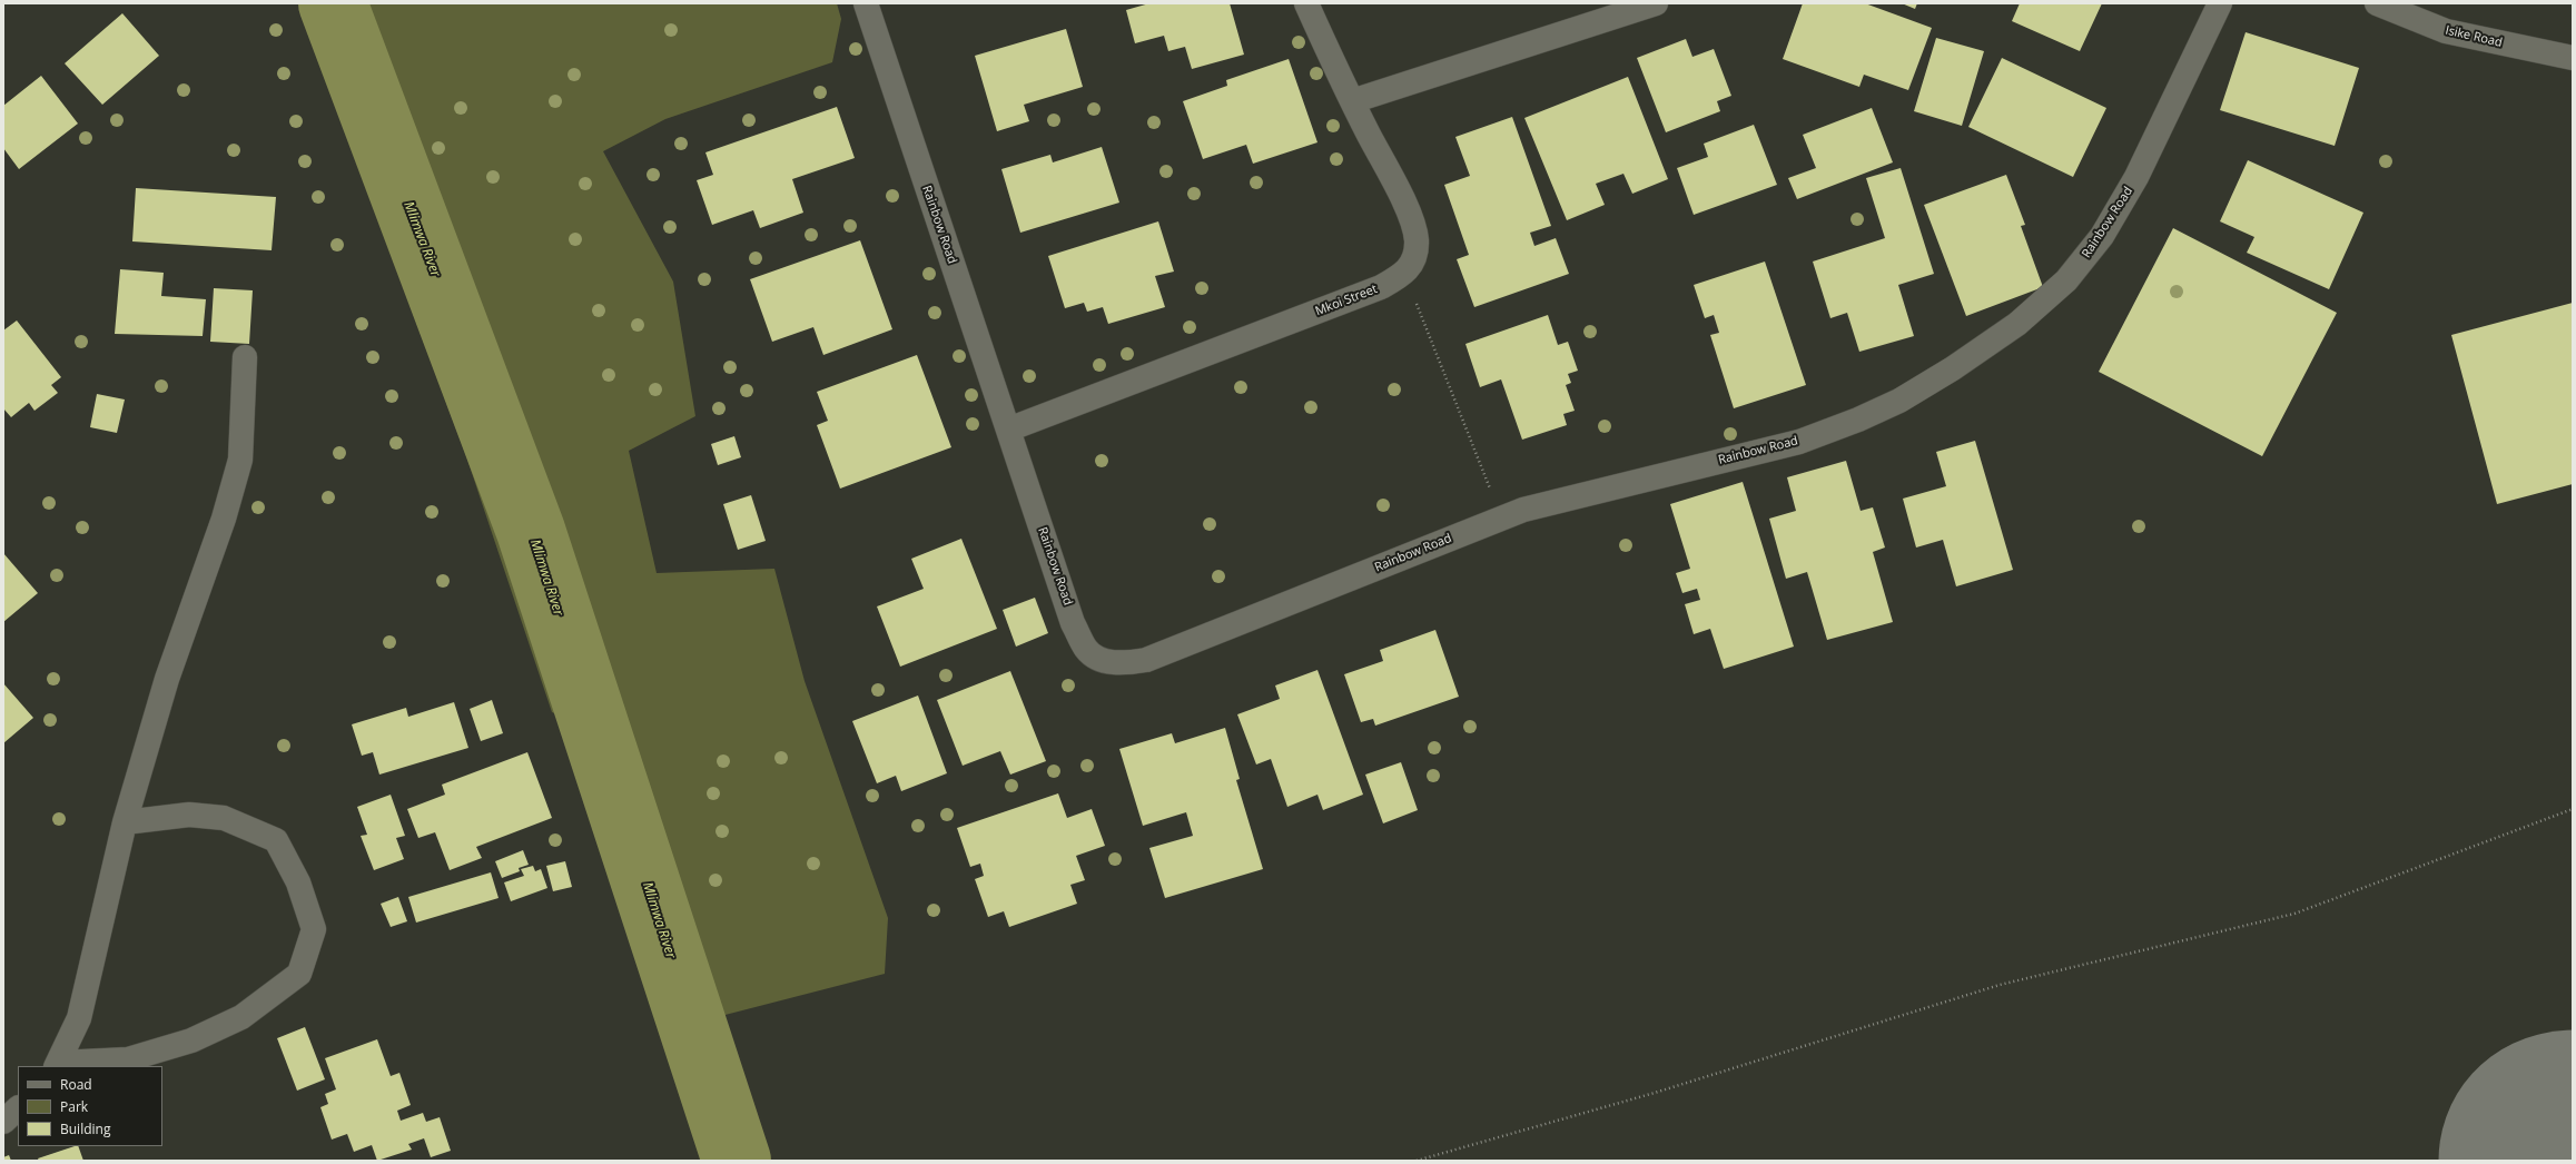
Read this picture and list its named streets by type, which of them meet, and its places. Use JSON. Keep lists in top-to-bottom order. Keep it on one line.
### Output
{"streets":{"street":["Isike Road","Rainbow Road","Mkoi Street"]},"crossings":[["Rainbow Road","Mkoi Street"]],"water":["Mlimwa River"],"legend":["Road","Park","Building"]}
